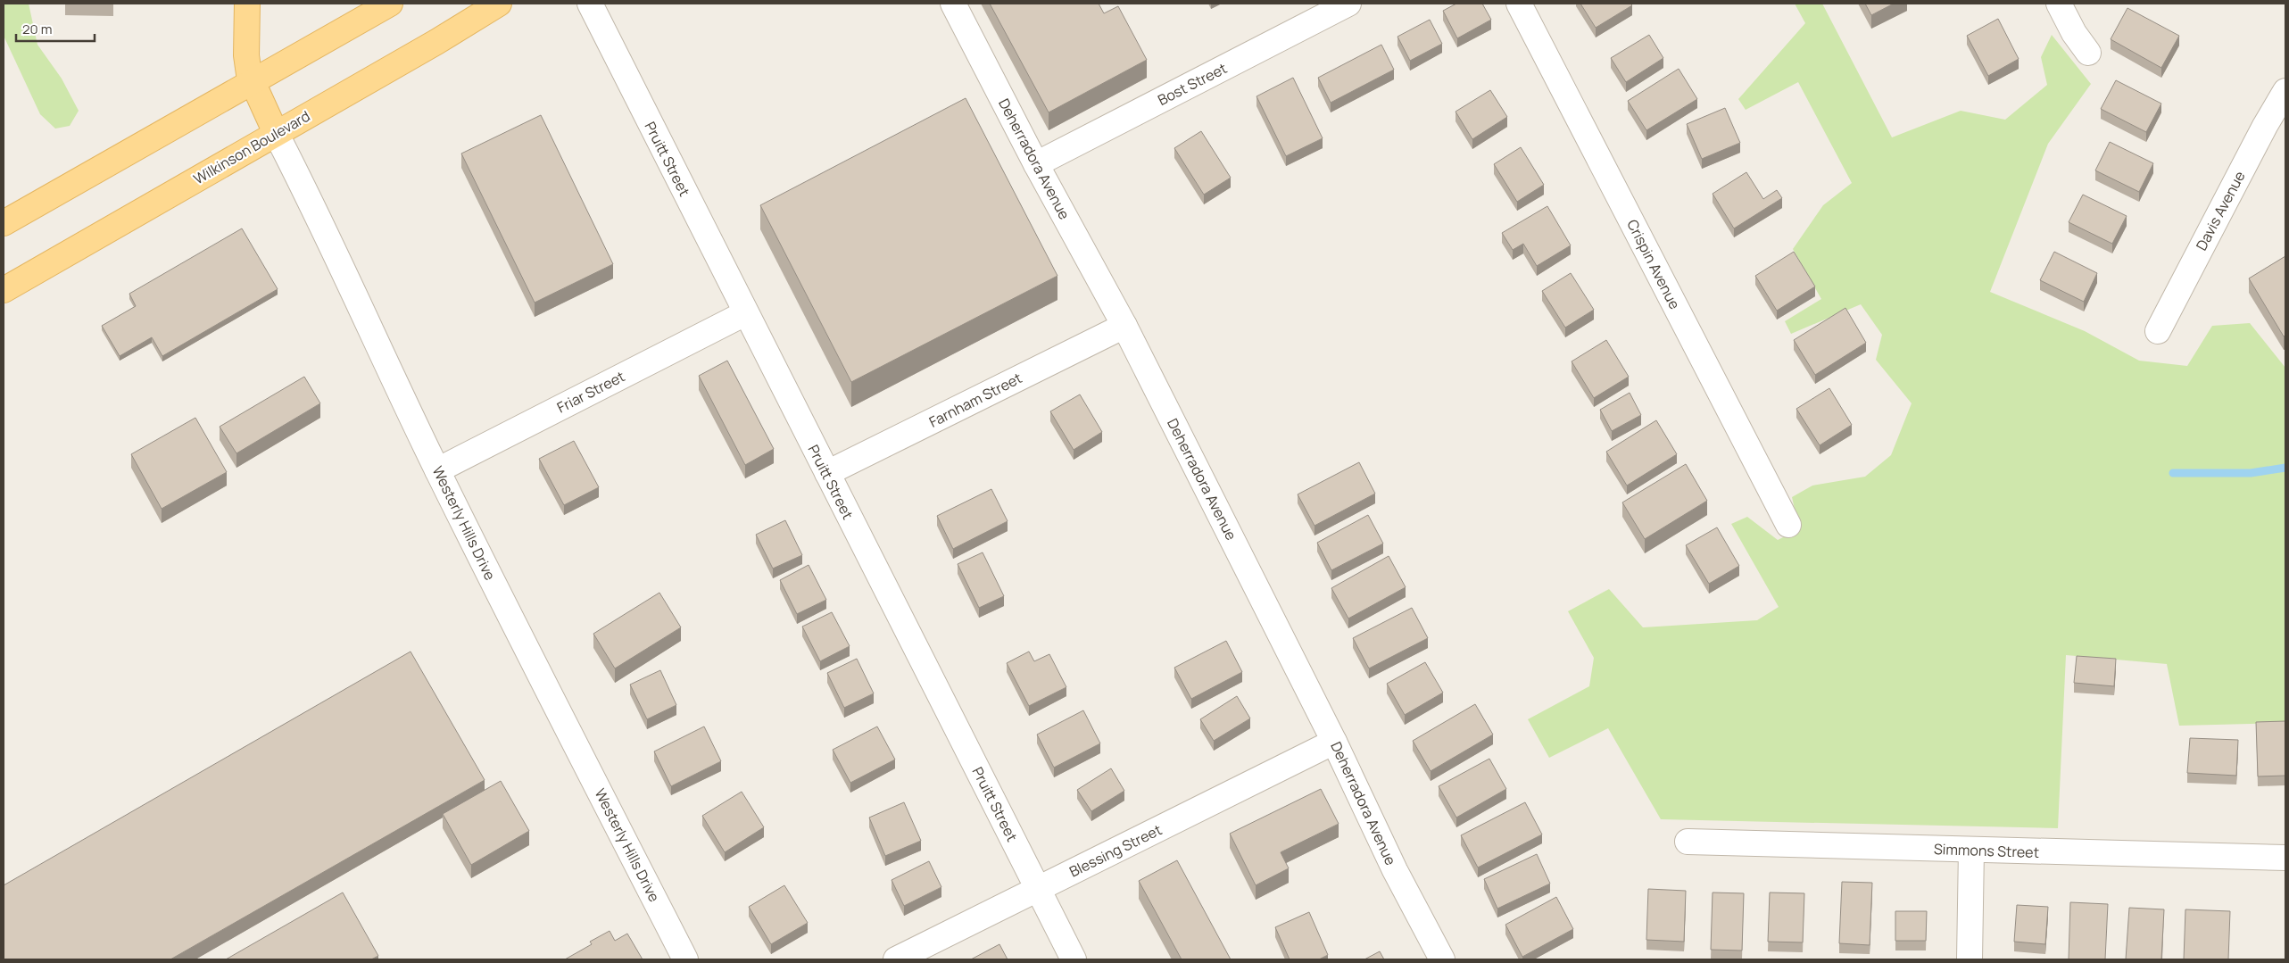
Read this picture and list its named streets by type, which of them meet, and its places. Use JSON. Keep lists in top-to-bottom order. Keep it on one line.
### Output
{"streets":{"main road":["Wilkinson Boulevard","Westerly Hills Drive"],"street":["Bost Street","Pruitt Street","Deherradora Avenue","Davis Avenue","Crispin Avenue","Friar Street","Farnham Street","Blessing Street","Simmons Street"]},"crossings":[["Bost Street","Deherradora Avenue"],["Wilkinson Boulevard","Westerly Hills Drive"],["Pruitt Street","Friar Street"],["Pruitt Street","Farnham Street"],["Pruitt Street","Blessing Street"],["Deherradora Avenue","Farnham Street"],["Deherradora Avenue","Blessing Street"],["Friar Street","Westerly Hills Drive"]],"scale_bar":"20 m"}
